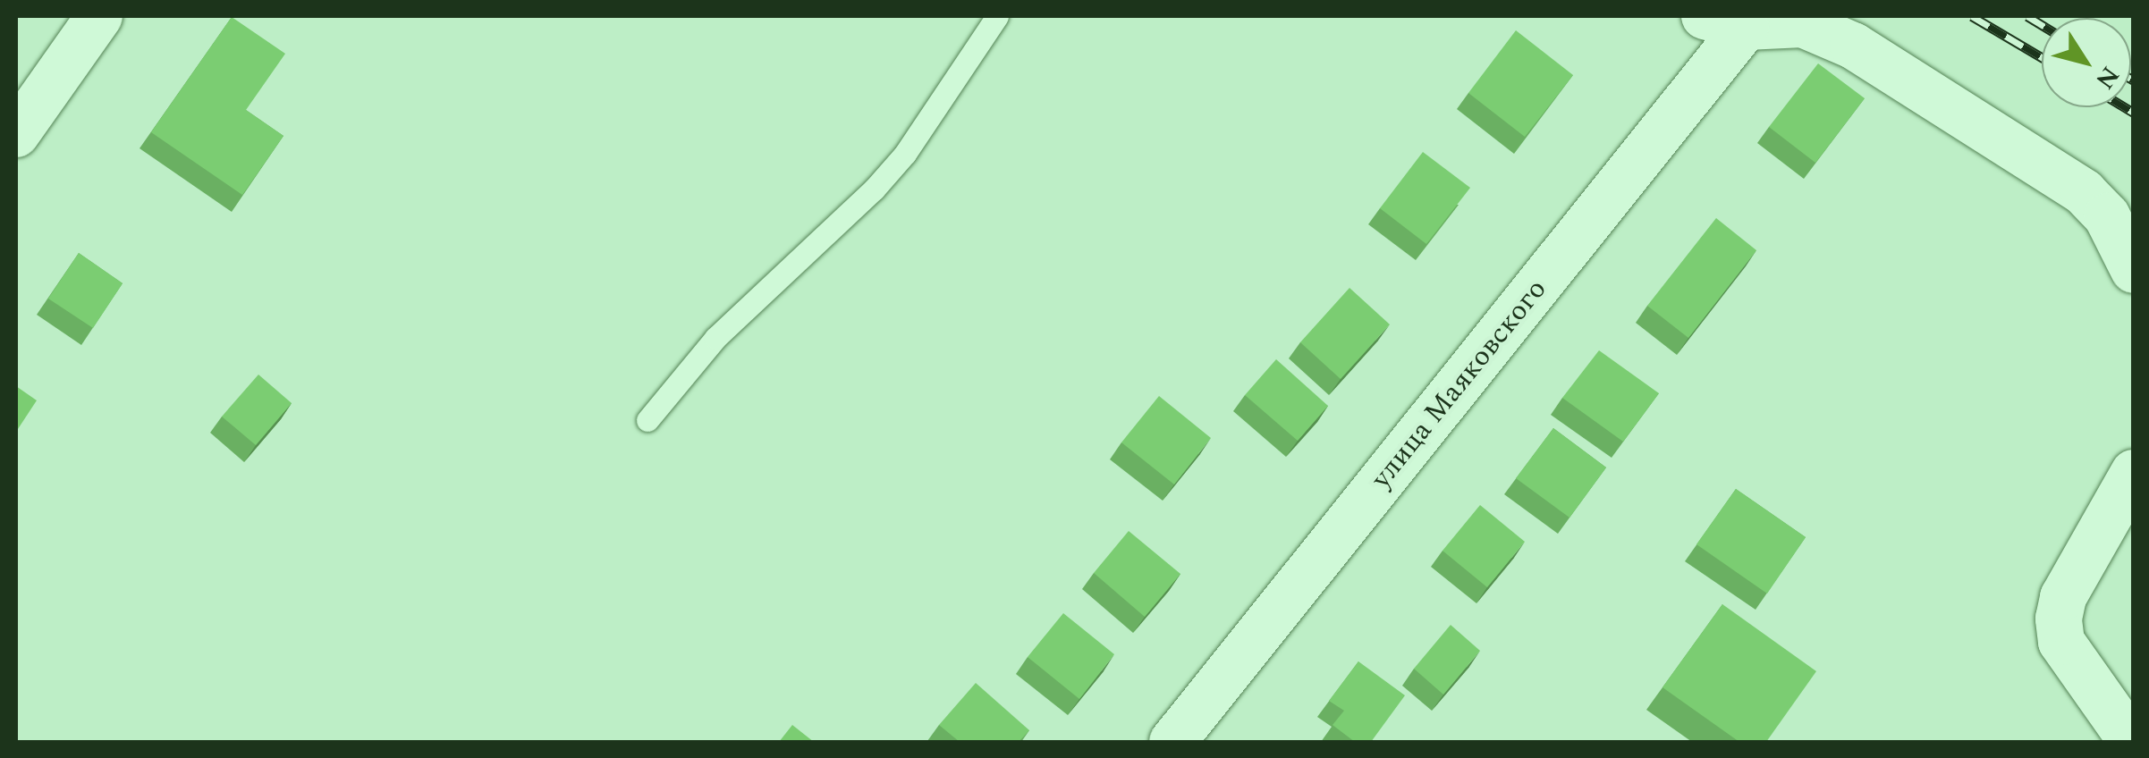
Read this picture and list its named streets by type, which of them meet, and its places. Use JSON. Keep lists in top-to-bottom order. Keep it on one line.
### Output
{"streets":{"street":["улица Маяковского"]},"north":"bottom right"}
